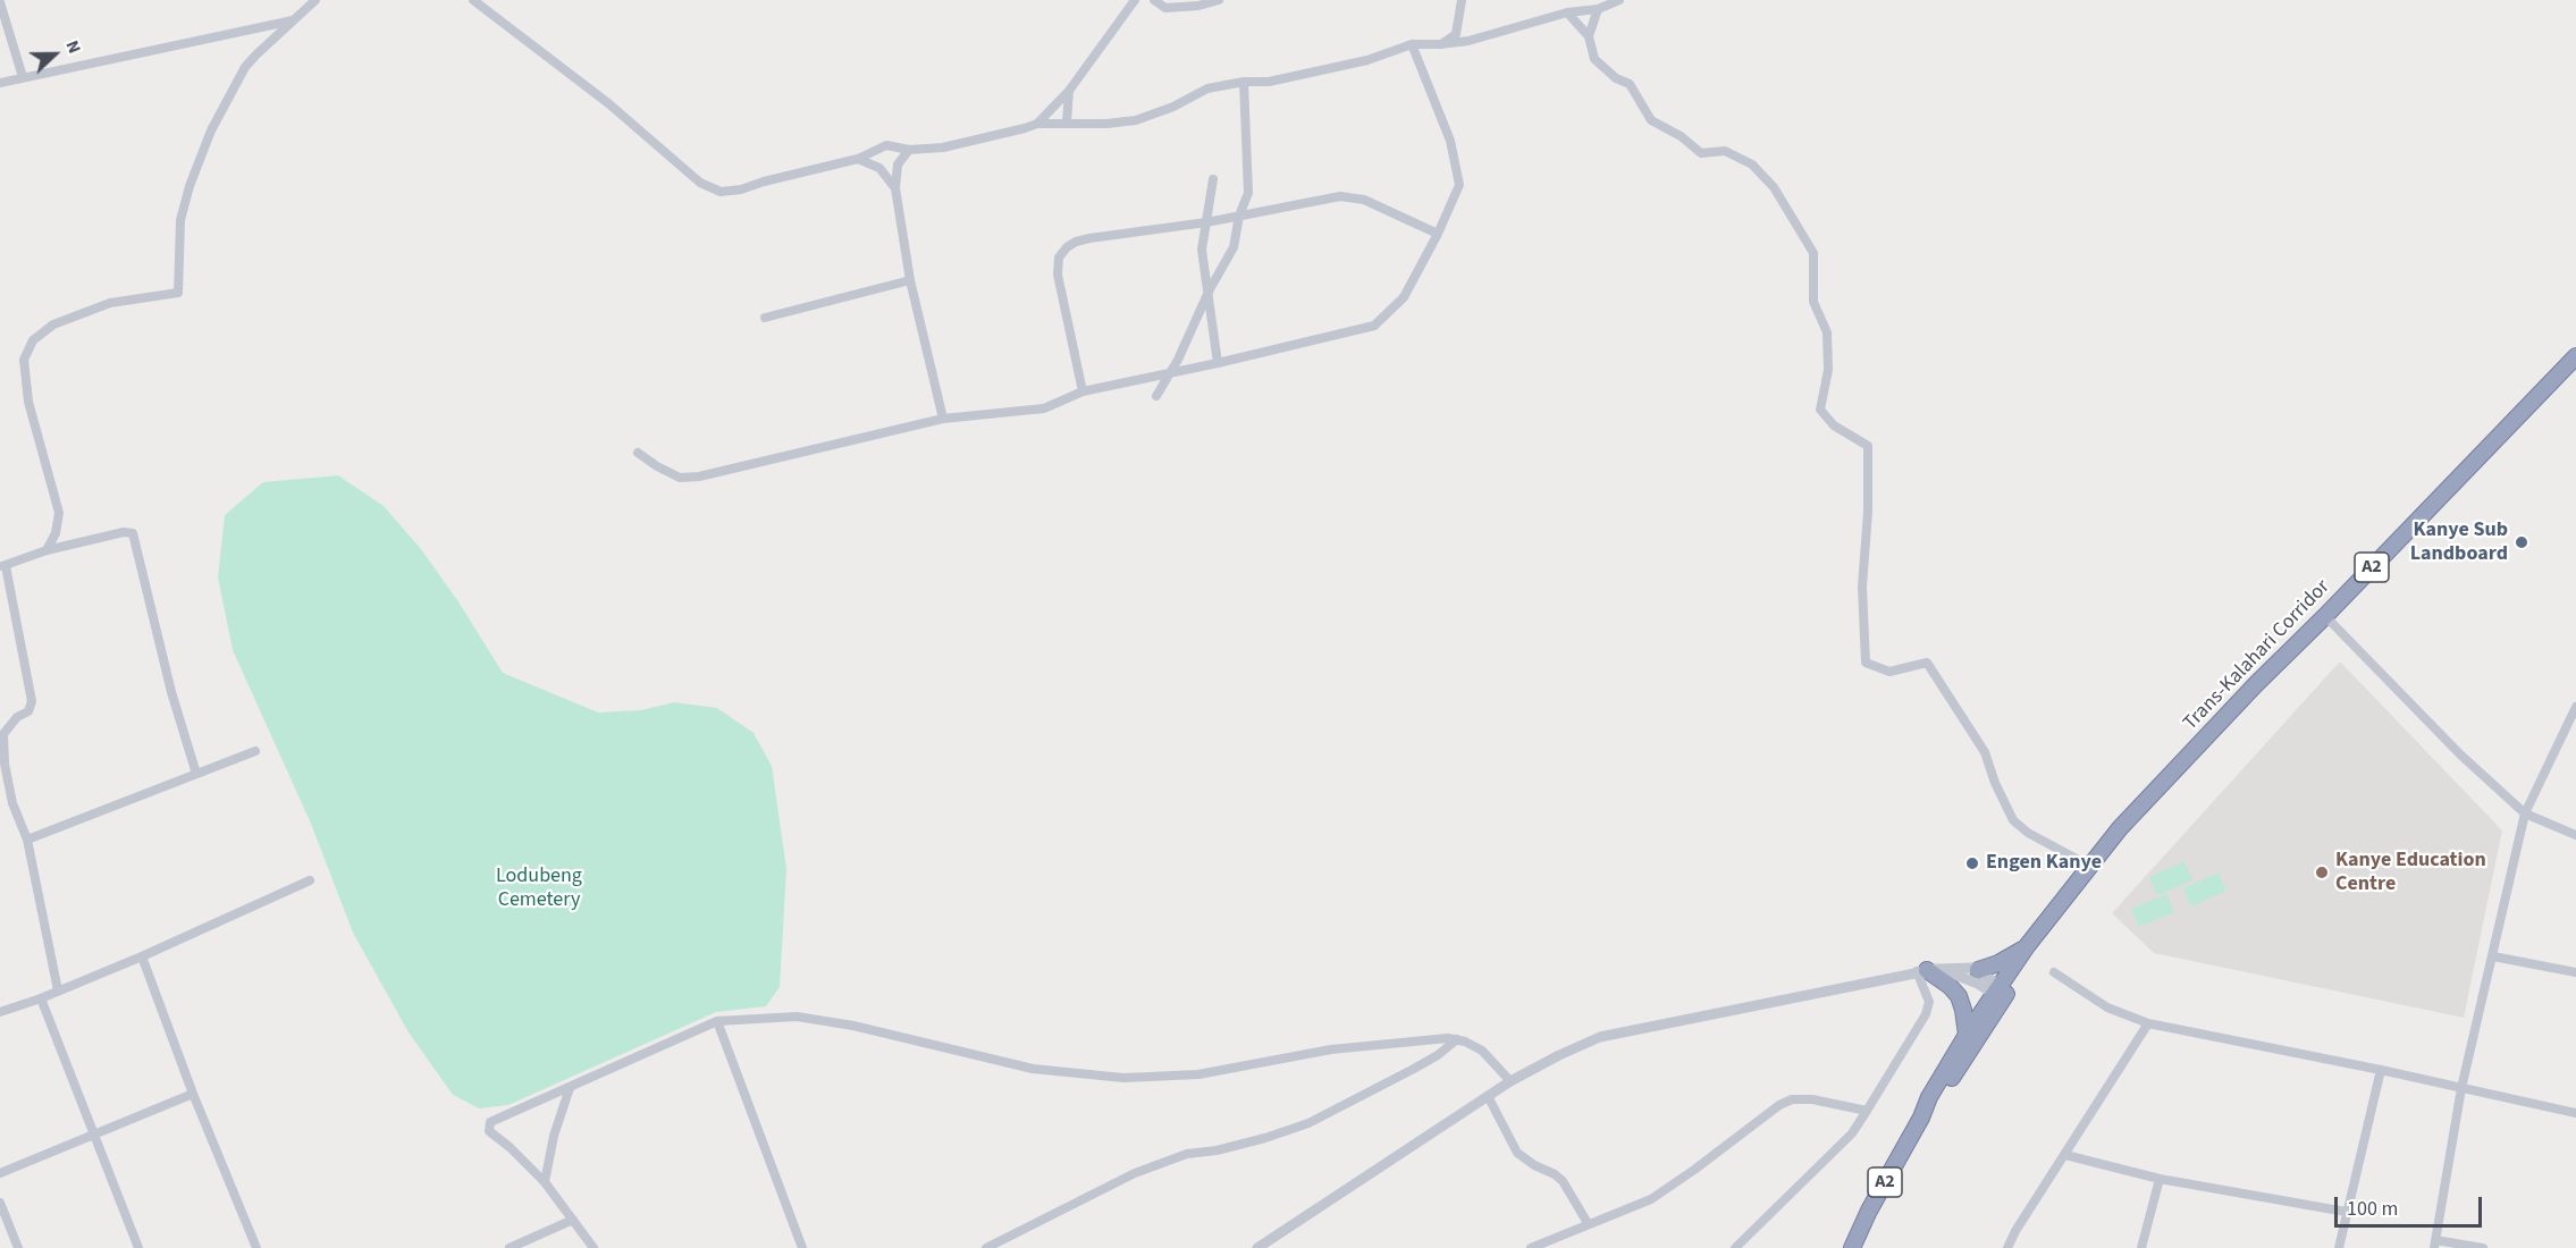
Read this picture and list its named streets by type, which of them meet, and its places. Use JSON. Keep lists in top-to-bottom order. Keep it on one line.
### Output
{"streets":{"highway":["A2","Trans-Kalahari Corridor"]},"parks":["Lodubeng Cemetery"],"places":["Kanye Sub Landboard","Engen Kanye","Kanye Education Centre"],"scale_bar":"100 m","north":"right"}
